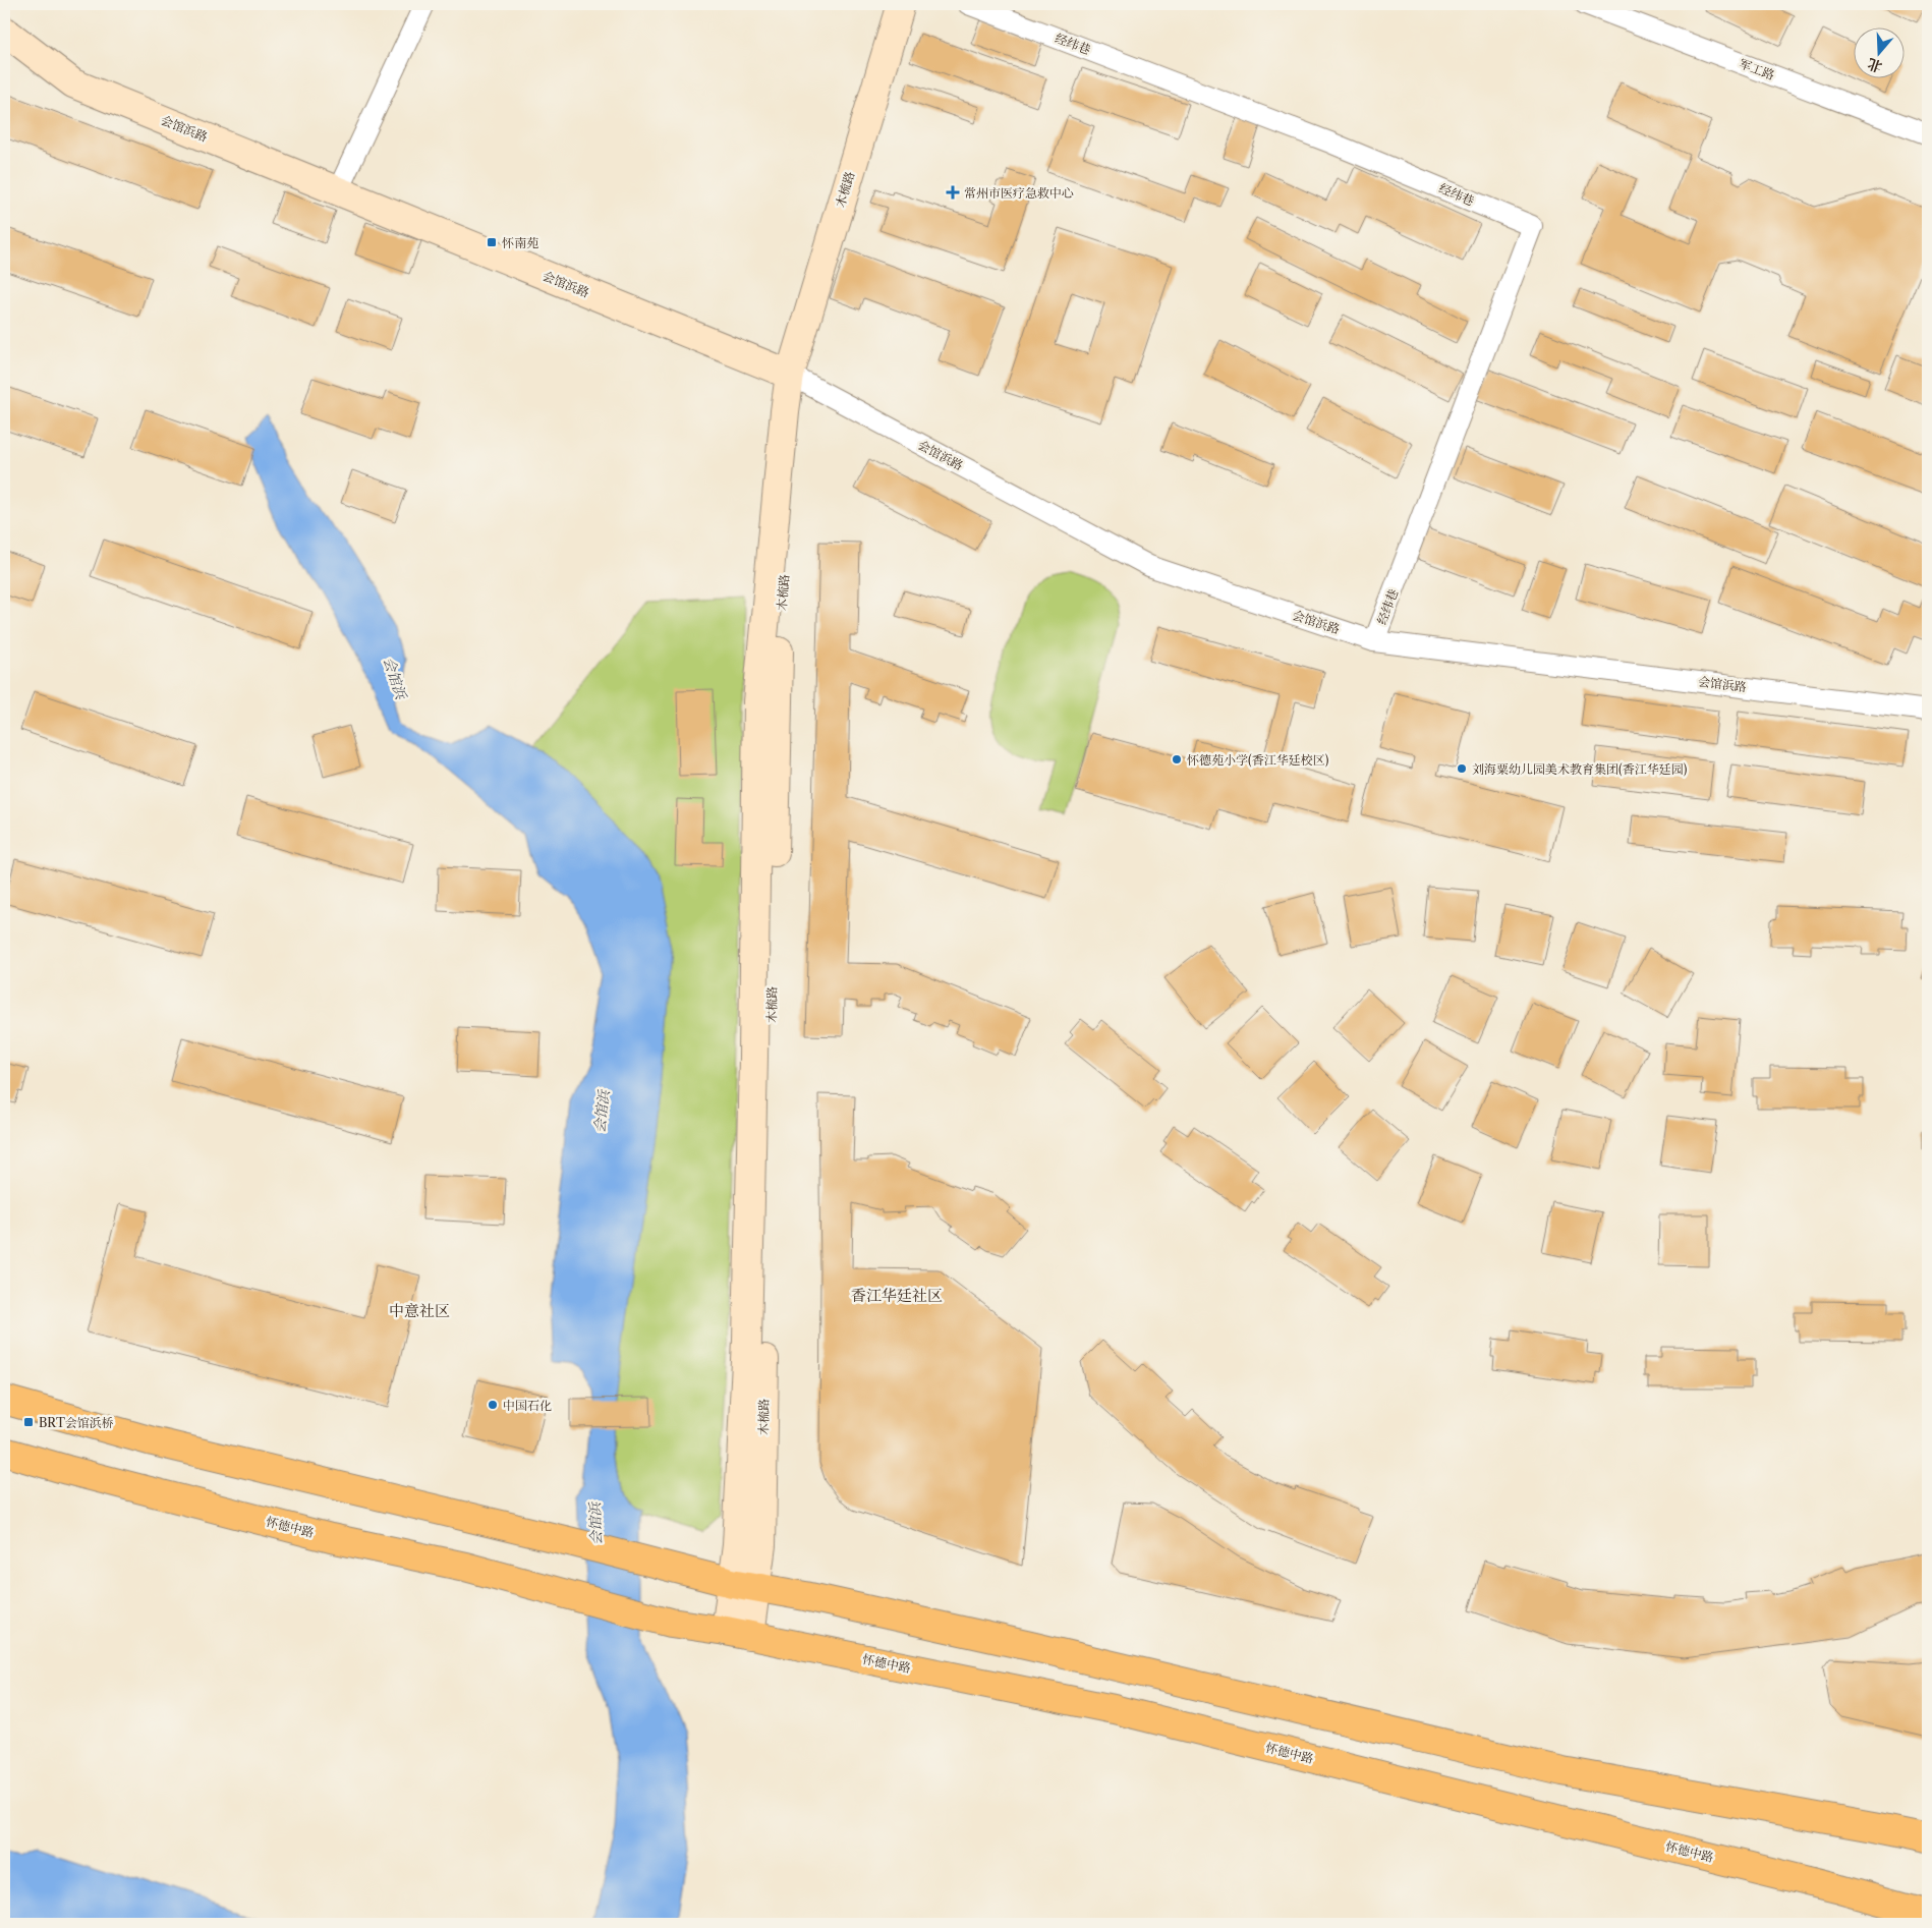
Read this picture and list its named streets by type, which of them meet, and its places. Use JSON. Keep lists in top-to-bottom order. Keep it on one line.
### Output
{"streets":{"main road":["怀德中路"],"street":["经纬巷","军工路","会馆浜路","木梳路"]},"crossings":[["经纬巷","会馆浜路"],["会馆浜路","木梳路"],["木梳路","怀德中路"]],"districts":["香江华廷社区","中意社区"],"water":["会馆浜"],"places":{"health":["常州市医疗急救中心"],"transit":["怀南苑","BRT会馆浜桥"],"other":["怀德苑小学(香江华廷校区)","刘海粟幼儿园美术教育集团(香江华廷园)","中国石化"]},"north":"bottom"}
